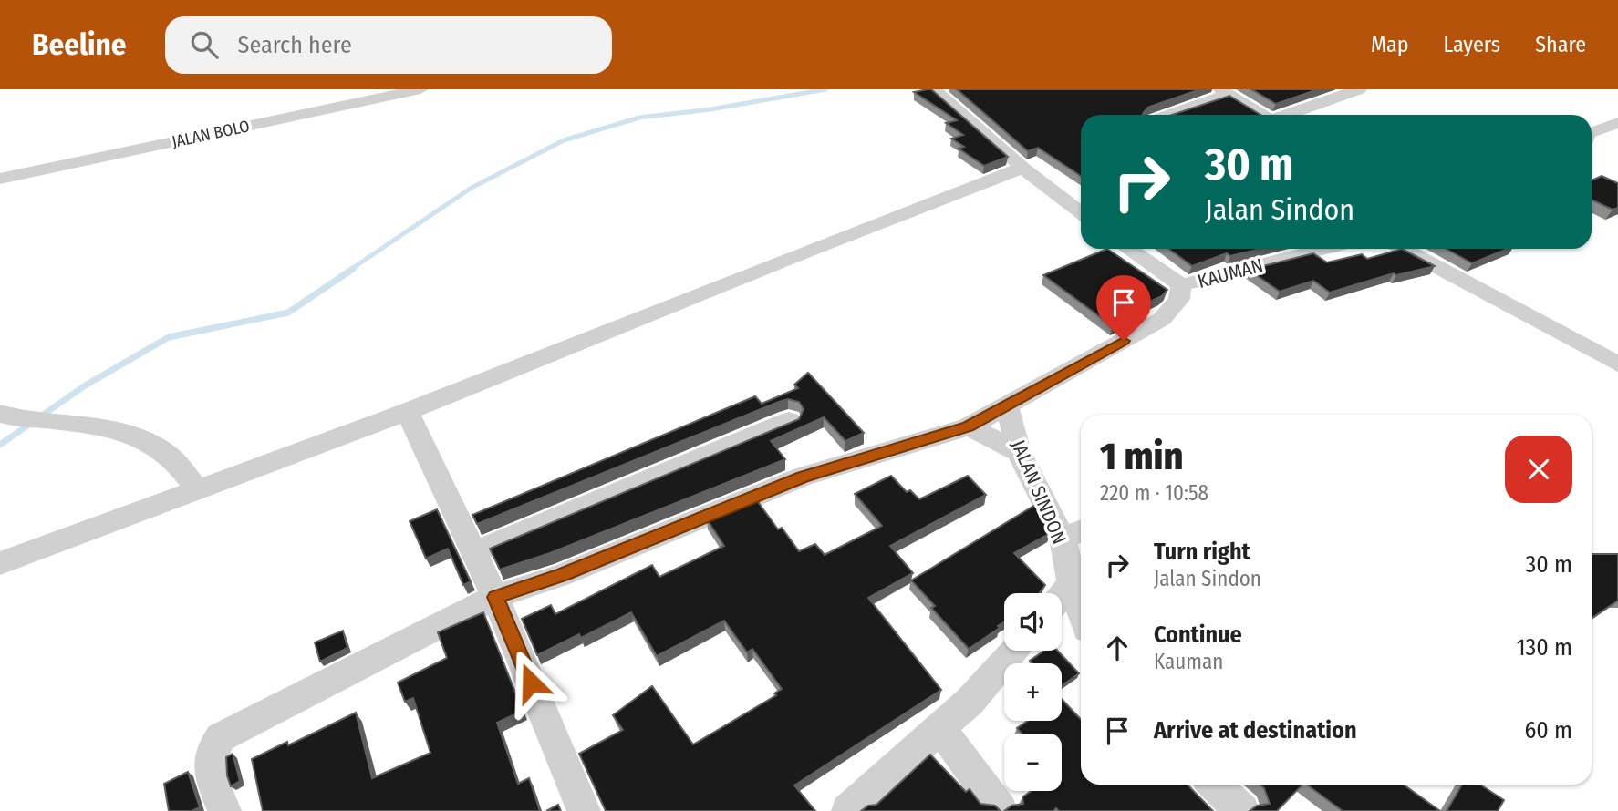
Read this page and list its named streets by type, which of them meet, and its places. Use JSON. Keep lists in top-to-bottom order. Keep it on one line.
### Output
{"streets":{"street":["JALAN BOLO","KAUMAN","JALAN SINDON"]},"crossings":[["KAUMAN","JALAN SINDON"]],"page":{"header":"Beeline","search":"Search here","nav":["Map","Layers","Share"],"turn":["30 m","Jalan Sindon"],"heading":["1 min","220 m · 10:58"],"list":[{"name":"Turn right","note":"Jalan Sindon","value":"30 m"},{"name":"Continue","note":"Kauman","value":"130 m"},{"name":"Arrive at destination","value":"60 m"}],"map_buttons":["+","−"]}}
